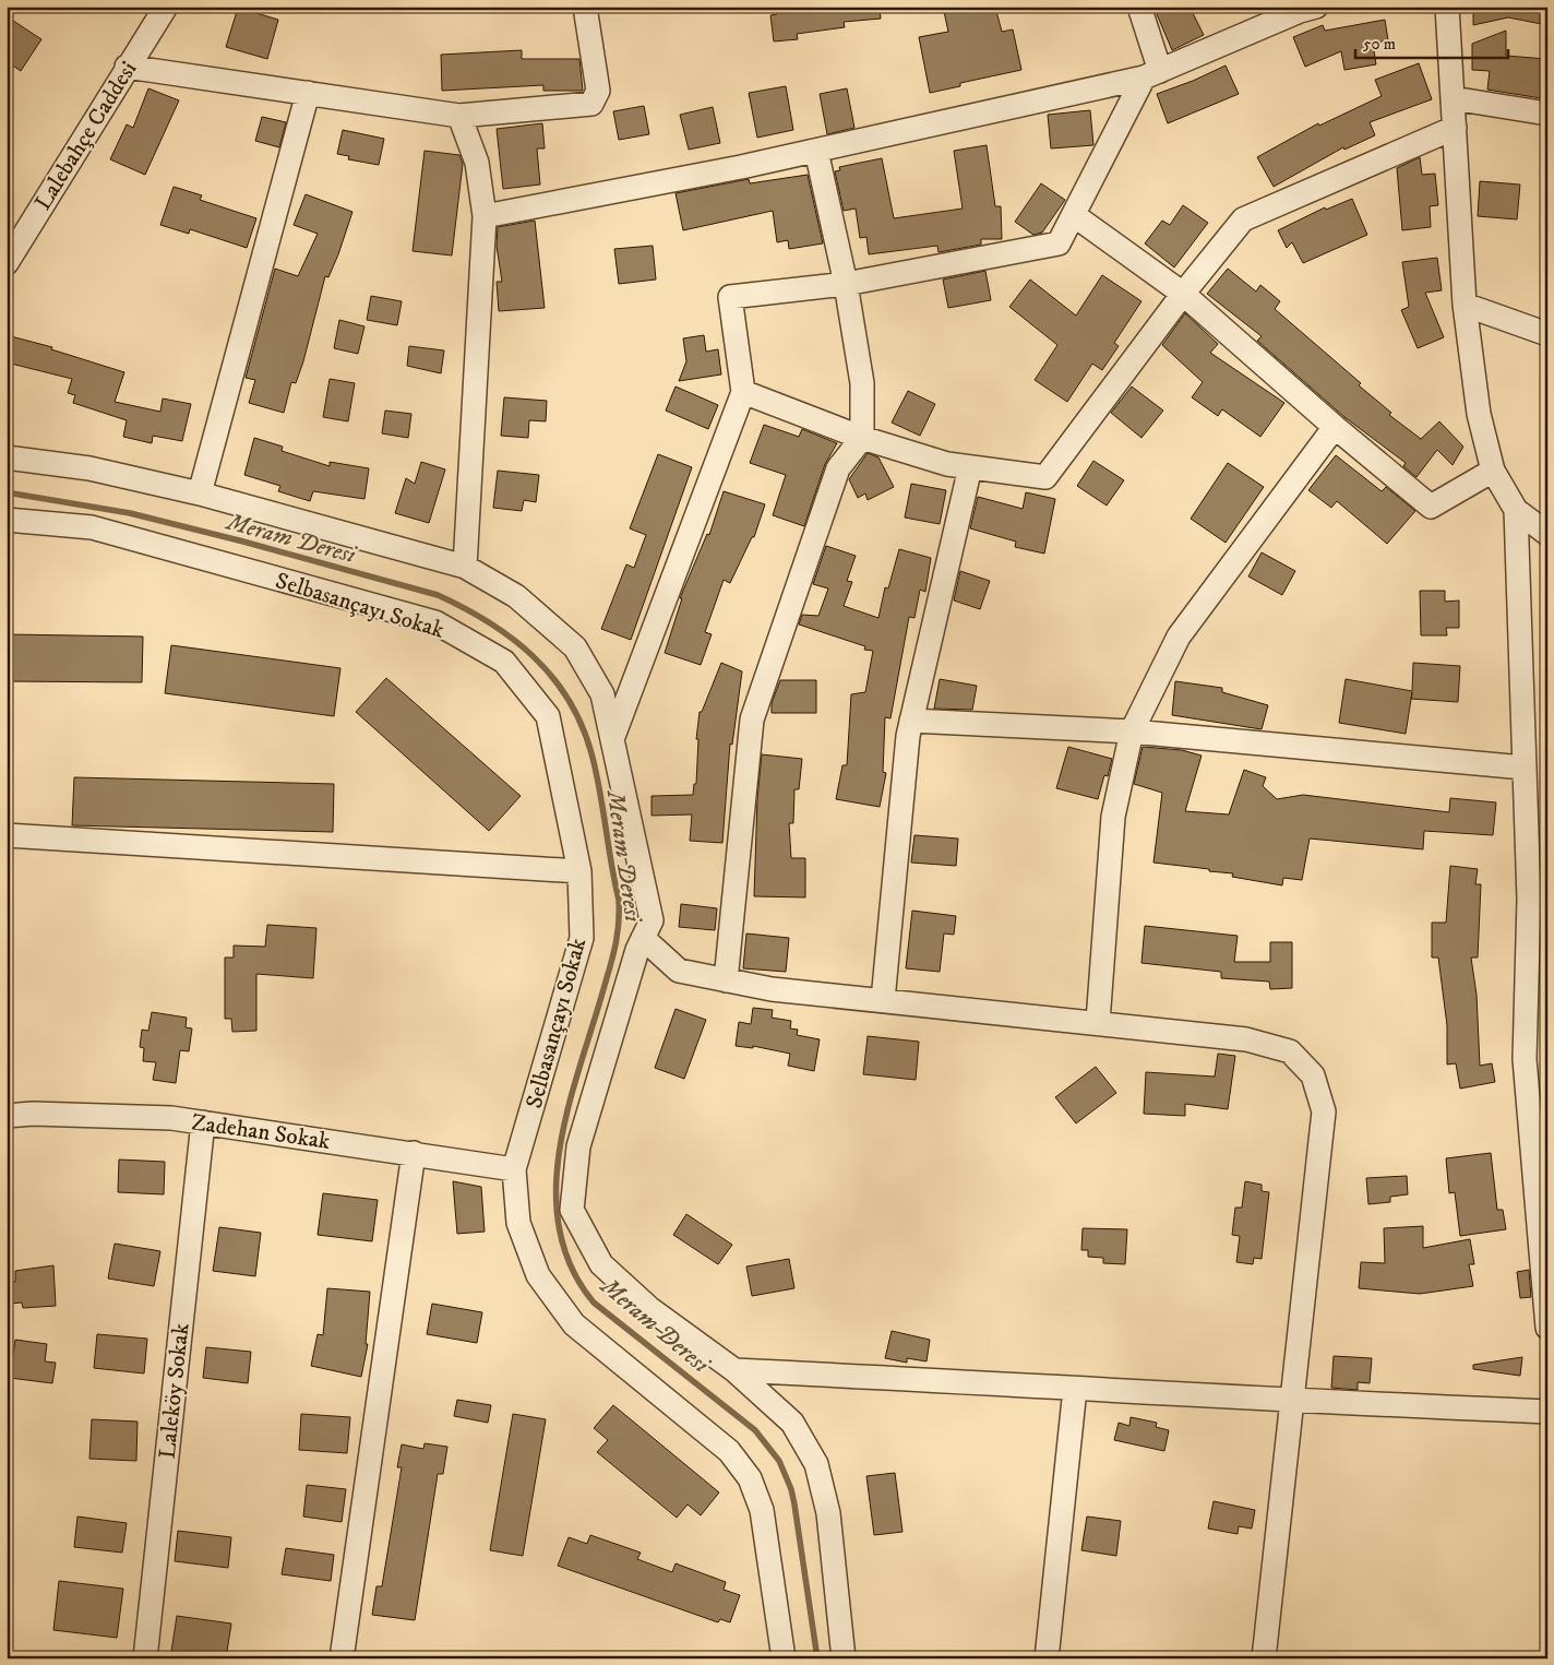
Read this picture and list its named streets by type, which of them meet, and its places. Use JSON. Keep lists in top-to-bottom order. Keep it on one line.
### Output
{"streets":{"street":["Lalebahçe Caddesi","Selbasançayı Sokak","Zadehan Sokak","Laleköy Sokak"]},"crossings":[["Selbasançayı Sokak","Zadehan Sokak"],["Zadehan Sokak","Laleköy Sokak"]],"water":["Meram Deresi"],"scale_bar":"50 m"}
